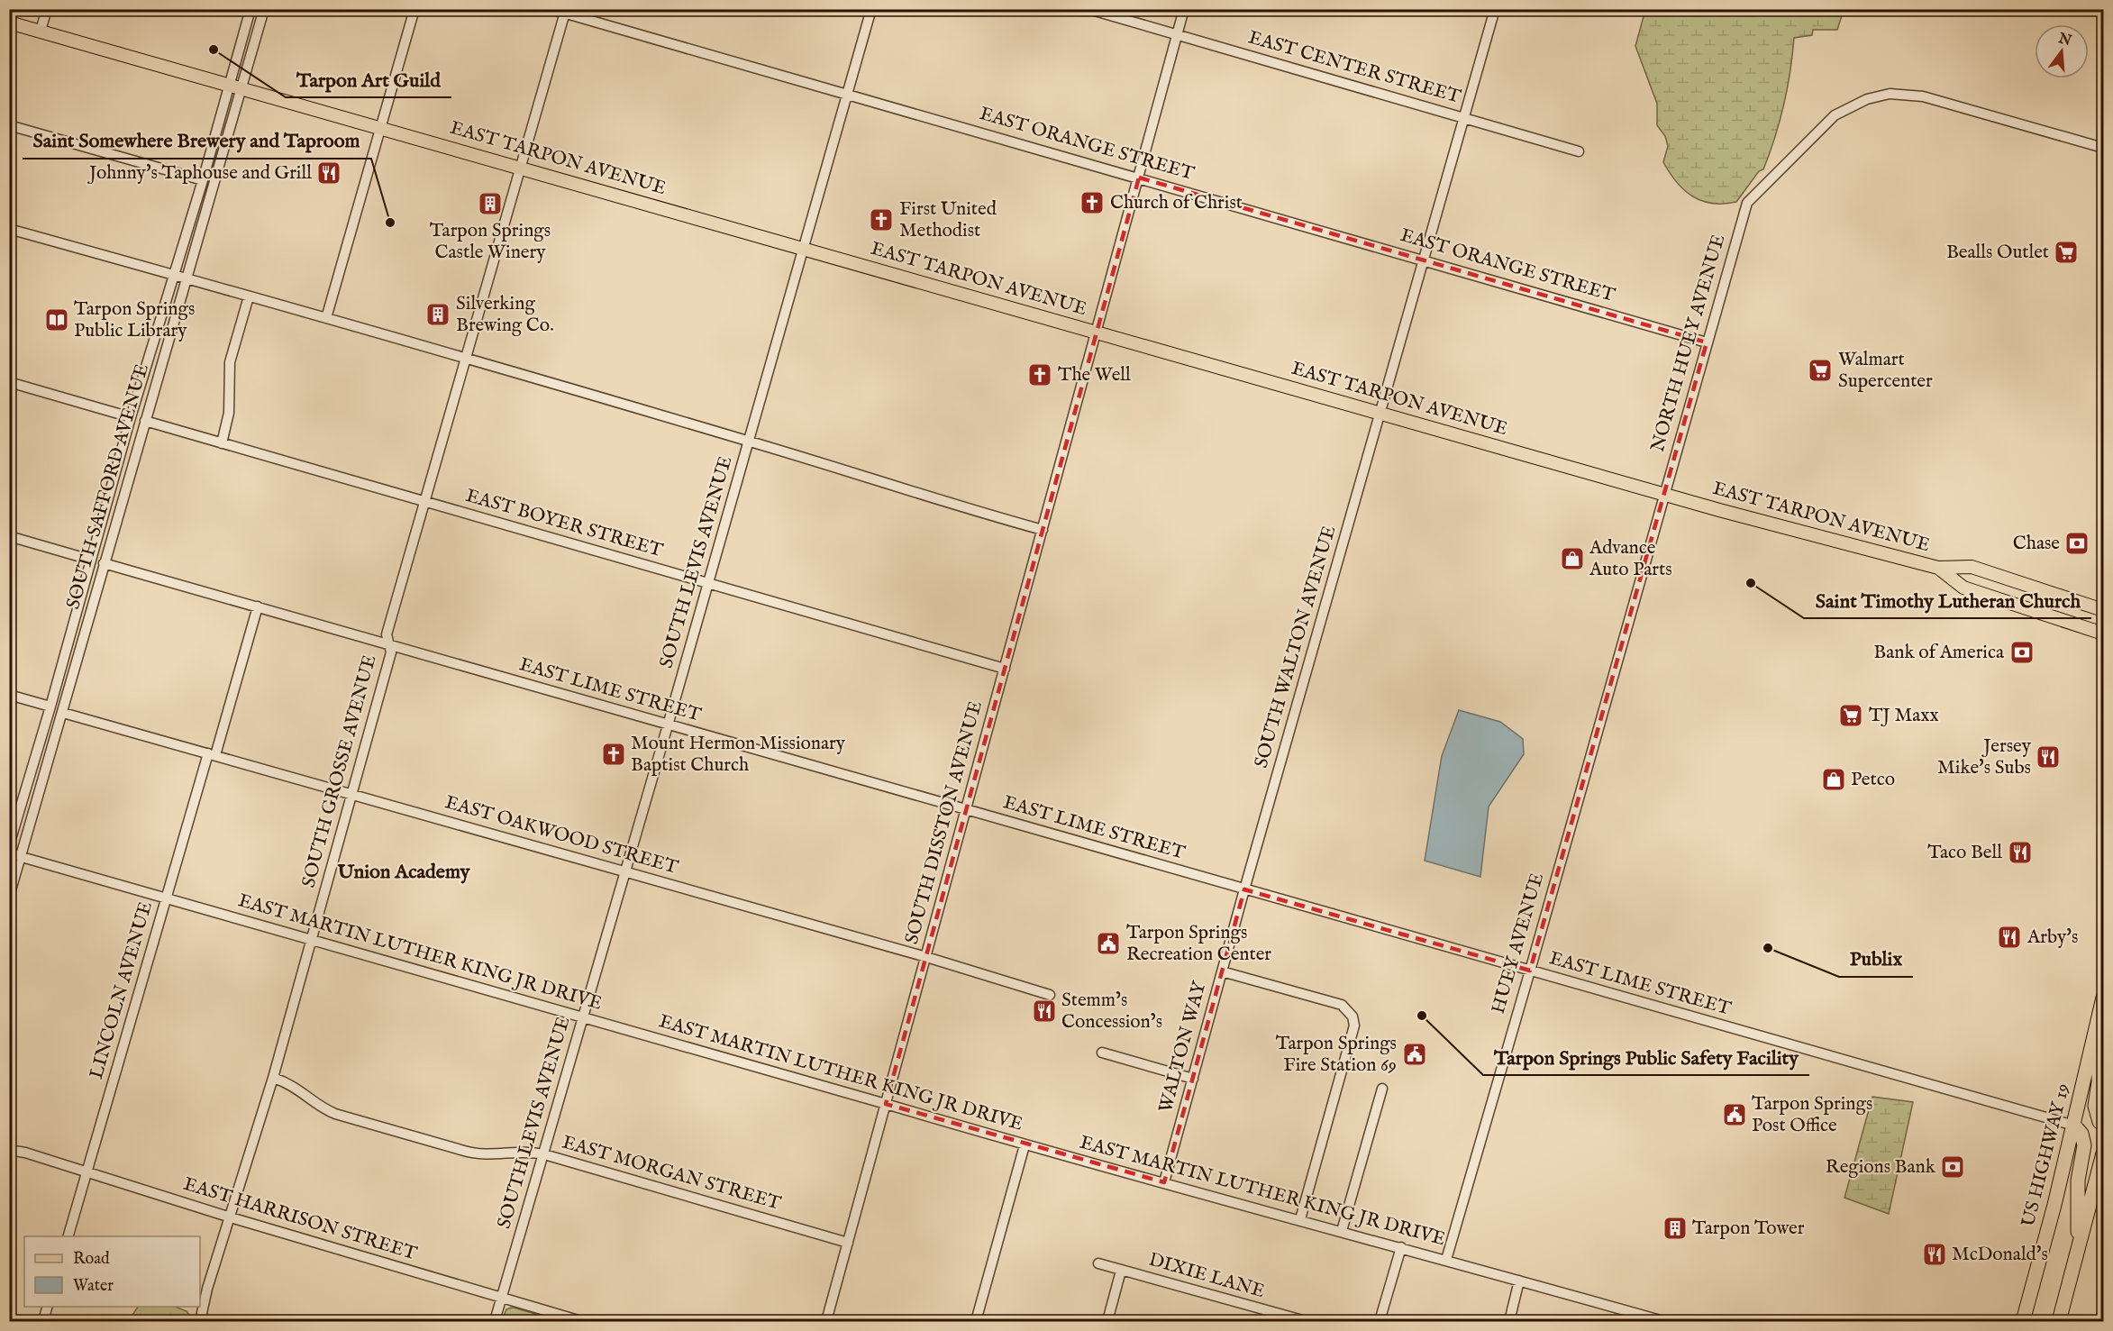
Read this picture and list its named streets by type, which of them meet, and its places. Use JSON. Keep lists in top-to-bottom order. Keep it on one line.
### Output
{"streets":{"highway":["US HIGHWAY 19"],"main road":["EAST TARPON AVENUE"],"street":["EAST CENTER STREET","EAST ORANGE STREET","NORTH HUEY AVENUE","SOUTH SAFFORD AVENUE","EAST BOYER STREET","SOUTH LEVIS AVENUE","SOUTH WALTON AVENUE","EAST LIME STREET","SOUTH GROSSE AVENUE","SOUTH DISSTON AVENUE","EAST OAKWOOD STREET","HUEY AVENUE","EAST MARTIN LUTHER KING JR DRIVE","LINCOLN AVENUE","WALTON WAY","EAST MORGAN STREET","EAST HARRISON STREET","DIXIE LANE"]},"crossings":[["EAST CENTER STREET","SOUTH WALTON AVENUE"],["EAST CENTER STREET","SOUTH DISSTON AVENUE"],["EAST ORANGE STREET","NORTH HUEY AVENUE"],["EAST ORANGE STREET","SOUTH LEVIS AVENUE"],["EAST ORANGE STREET","SOUTH WALTON AVENUE"],["EAST ORANGE STREET","SOUTH GROSSE AVENUE"],["EAST ORANGE STREET","SOUTH DISSTON AVENUE"],["EAST TARPON AVENUE","NORTH HUEY AVENUE"],["EAST TARPON AVENUE","SOUTH SAFFORD AVENUE"],["EAST TARPON AVENUE","SOUTH LEVIS AVENUE"],["EAST TARPON AVENUE","SOUTH WALTON AVENUE"],["EAST TARPON AVENUE","SOUTH GROSSE AVENUE"],["EAST TARPON AVENUE","SOUTH DISSTON AVENUE"],["NORTH HUEY AVENUE","HUEY AVENUE"],["SOUTH SAFFORD AVENUE","EAST BOYER STREET"],["SOUTH SAFFORD AVENUE","EAST LIME STREET"],["SOUTH SAFFORD AVENUE","EAST OAKWOOD STREET"],["SOUTH SAFFORD AVENUE","EAST MARTIN LUTHER KING JR DRIVE"],["EAST BOYER STREET","SOUTH LEVIS AVENUE"],["EAST BOYER STREET","SOUTH GROSSE AVENUE"],["EAST BOYER STREET","SOUTH DISSTON AVENUE"],["SOUTH LEVIS AVENUE","EAST LIME STREET"],["SOUTH LEVIS AVENUE","EAST OAKWOOD STREET"],["SOUTH LEVIS AVENUE","EAST MARTIN LUTHER KING JR DRIVE"],["SOUTH LEVIS AVENUE","EAST MORGAN STREET"],["SOUTH LEVIS AVENUE","EAST HARRISON STREET"],["SOUTH WALTON AVENUE","EAST LIME STREET"],["SOUTH WALTON AVENUE","WALTON WAY"],["EAST LIME STREET","SOUTH GROSSE AVENUE"],["EAST LIME STREET","SOUTH DISSTON AVENUE"],["EAST LIME STREET","HUEY AVENUE"],["EAST LIME STREET","LINCOLN AVENUE"],["EAST LIME STREET","WALTON WAY"],["EAST LIME STREET","US HIGHWAY 19"],["SOUTH GROSSE AVENUE","EAST OAKWOOD STREET"],["SOUTH GROSSE AVENUE","EAST MARTIN LUTHER KING JR DRIVE"],["SOUTH GROSSE AVENUE","EAST MORGAN STREET"],["SOUTH GROSSE AVENUE","EAST HARRISON STREET"],["SOUTH DISSTON AVENUE","EAST OAKWOOD STREET"],["SOUTH DISSTON AVENUE","EAST MARTIN LUTHER KING JR DRIVE"],["SOUTH DISSTON AVENUE","EAST MORGAN STREET"],["EAST OAKWOOD STREET","LINCOLN AVENUE"],["HUEY AVENUE","EAST MARTIN LUTHER KING JR DRIVE"],["EAST MARTIN LUTHER KING JR DRIVE","LINCOLN AVENUE"],["EAST MARTIN LUTHER KING JR DRIVE","WALTON WAY"],["LINCOLN AVENUE","EAST HARRISON STREET"]],"districts":["Union Academy"],"places":{"other":["Tarpon Art Guild","Saint Somewhere Brewery and Taproom","Saint Timothy Lutheran Church","Publix","Tarpon Springs Public Safety Facility"],"restaurant":["Johnny's Taphouse and Grill","Jersey Mike's Subs","Taco Bell","Arby's","Stemm’s Concession’s","McDonald's"],"church":["Church of Christ","First United Methodist","The Well","Mount Hermon Missionary Baptist Church"],"building":["Tarpon Springs Castle Winery","Silverking Brewing Co.","Tarpon Tower"],"supermarket":["Bealls Outlet","Walmart Supercenter","TJ Maxx"],"library":["Tarpon Springs Public Library"],"bank":["Chase","Bank of America","Regions Bank"],"shop":["Advance Auto Parts","Petco"],"public building":["Tarpon Springs Recreation Center","Tarpon Springs Fire Station 69","Tarpon Springs Post Office"]},"legend":["Road","Water"],"north":"top"}
